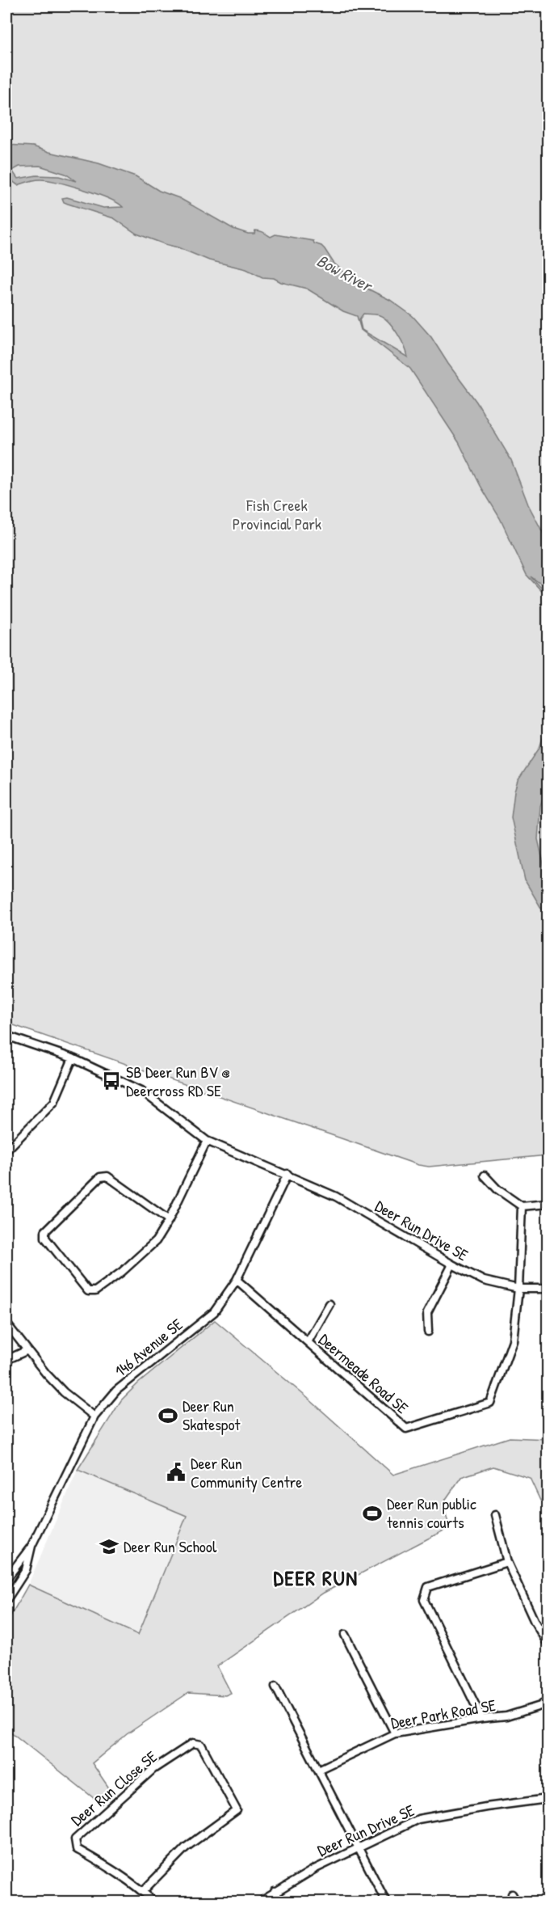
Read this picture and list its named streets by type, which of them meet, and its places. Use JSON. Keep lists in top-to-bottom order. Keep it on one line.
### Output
{"streets":{"street":["Deer Run Drive SE","146 Avenue SE","Deermeade Road SE","Deer Park Road SE","Deer Run Close SE"]},"crossings":[["Deer Run Drive SE","146 Avenue SE"],["Deer Run Drive SE","Deermeade Road SE"],["146 Avenue SE","Deermeade Road SE"]],"districts":["DEER RUN"],"water":["Bow River"],"parks":["Fish Creek Provincial Park"],"places":{"bus stop":["SB Deer Run BV @ Deercross RD SE"],"sports":["Deer Run Skatespot","Deer Run public tennis courts"],"public building":["Deer Run Community Centre"],"school or university":["Deer Run School"]}}
